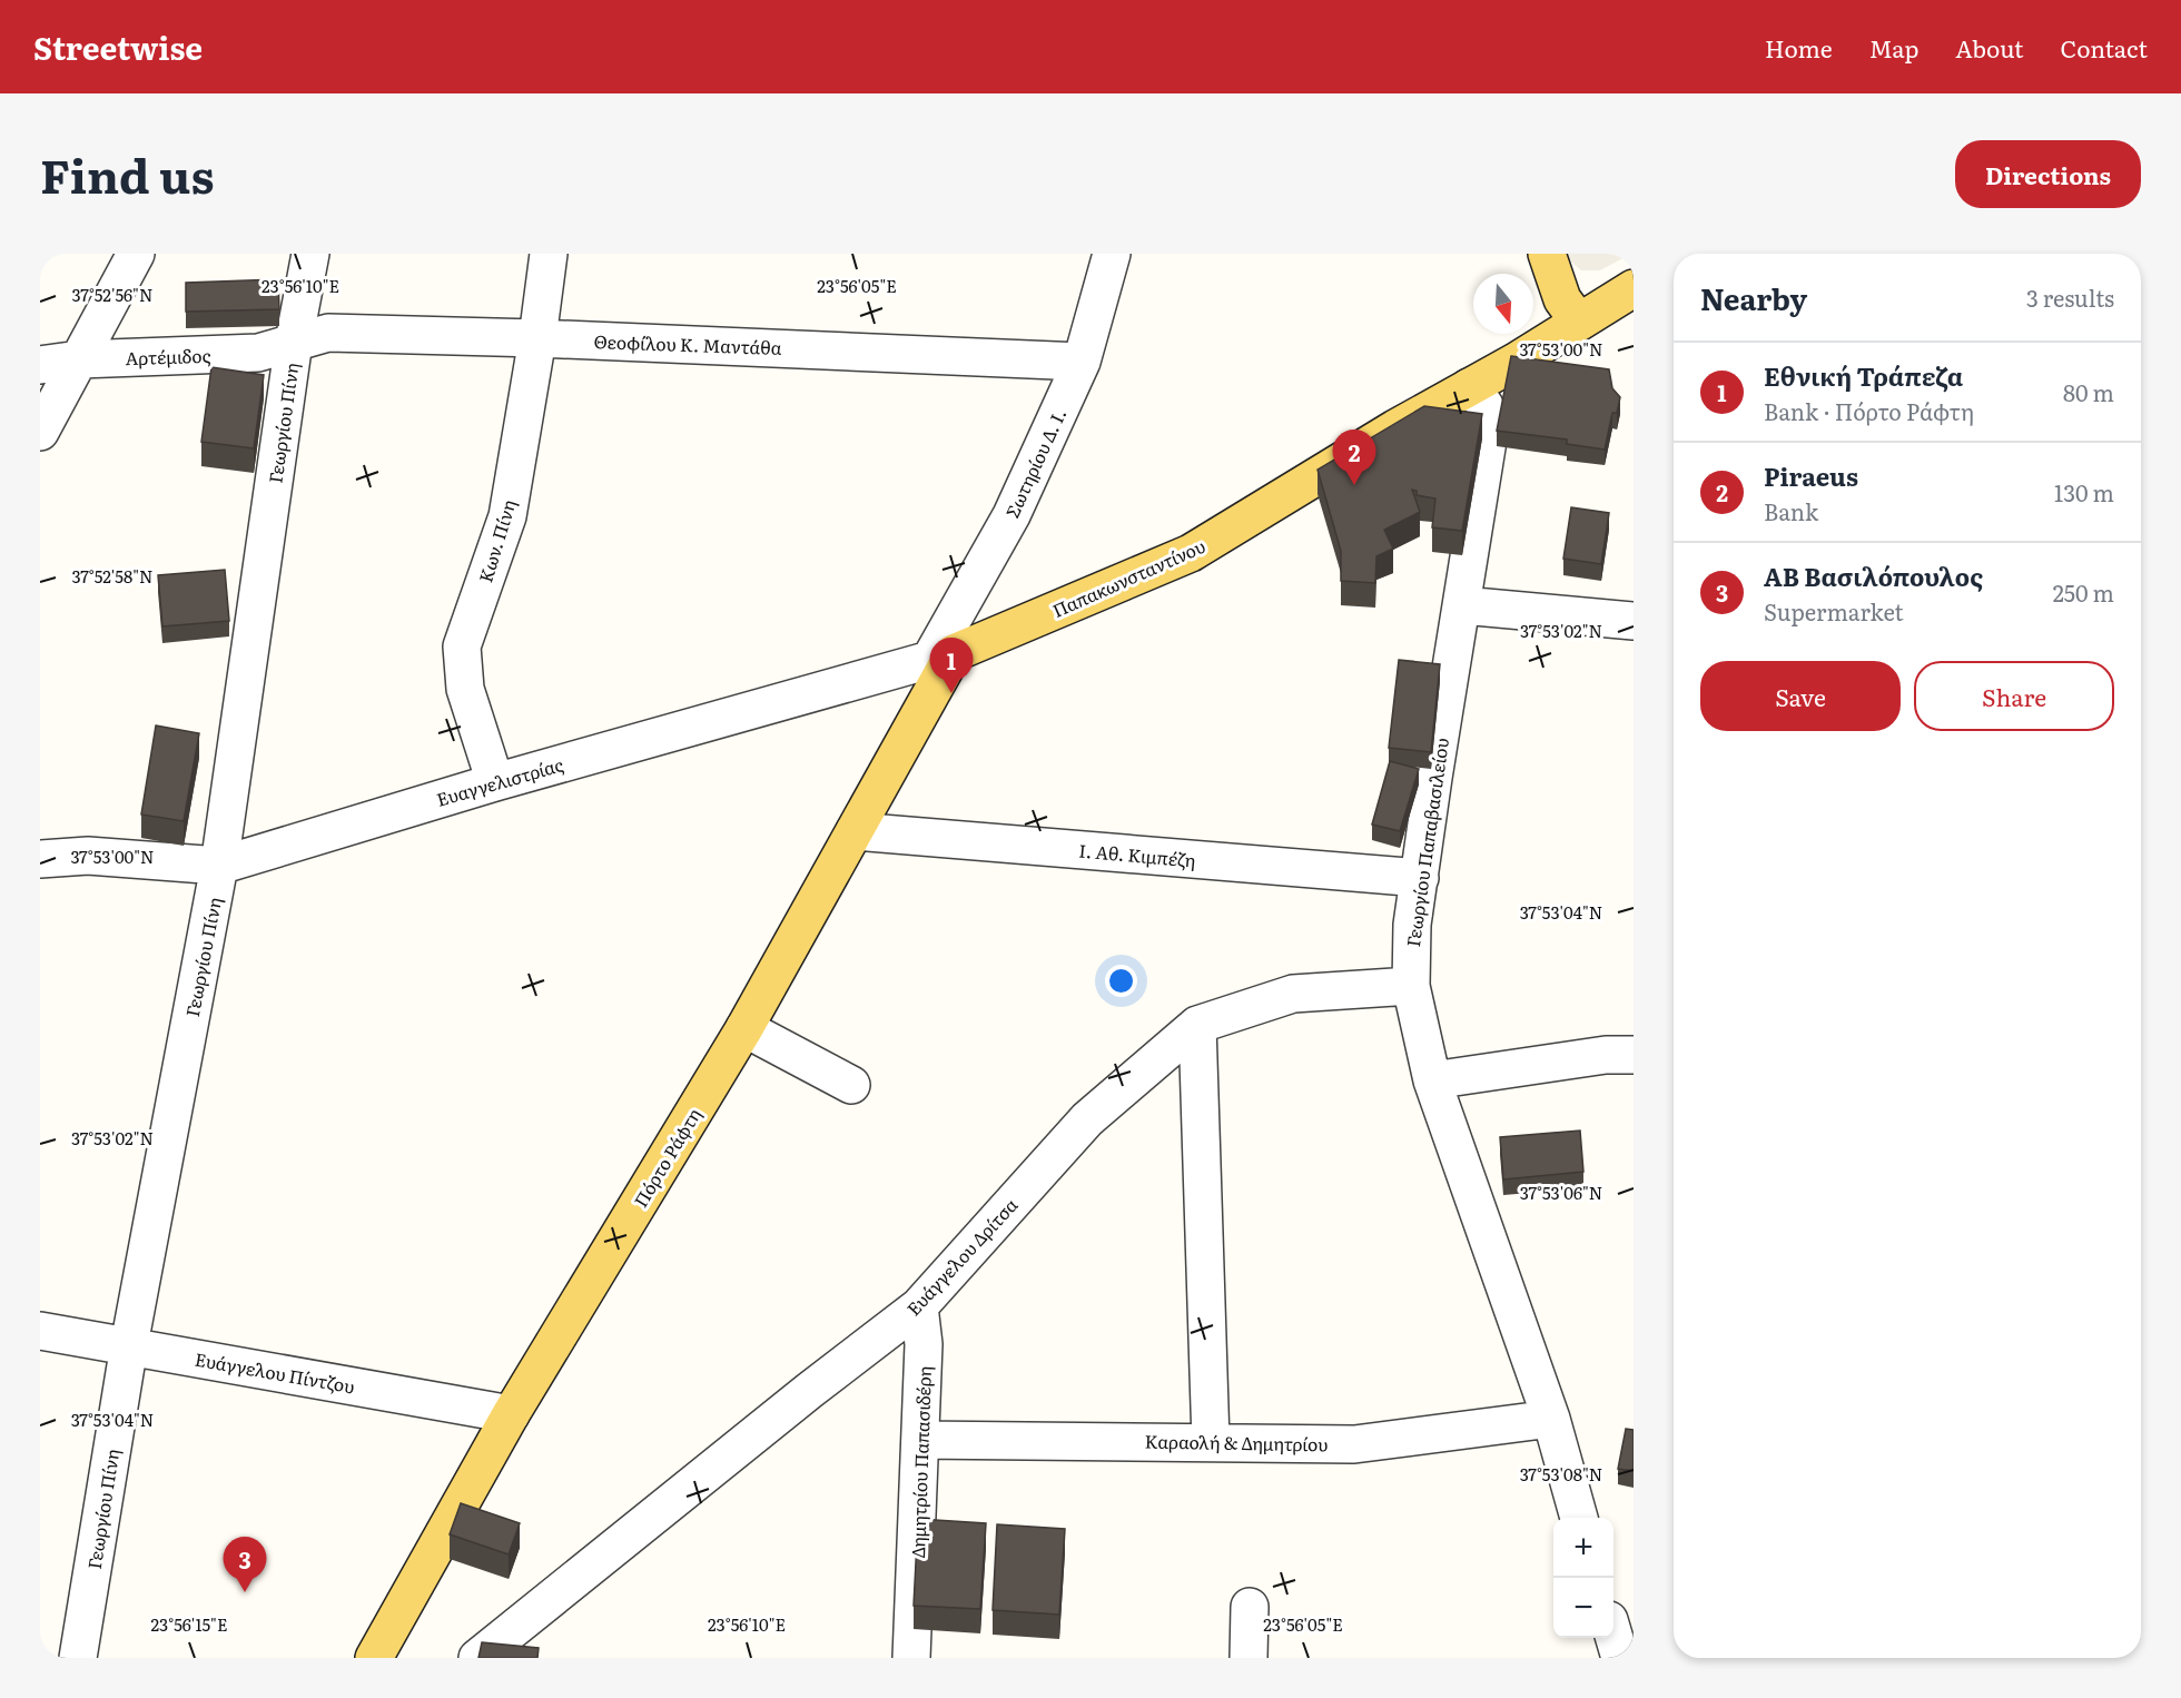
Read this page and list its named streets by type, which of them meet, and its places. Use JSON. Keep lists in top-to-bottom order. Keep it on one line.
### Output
{"streets":{"main road":["Παπακωνσταντίνου","Πόρτο Ράφτη"],"street":["Θεοφίλου Κ. Μαντάθα","Αρτέμιδος","Γεωργίου Πίνη","Σωτηρίου Δ. Ι.","Κων. Πίνη","Ευαγγελιστρίας","Γεωργίου Παπαβασιλείου","Ι. Αθ. Κιμπέζη","Ευάγγελου Δρίτσα","Ευάγγελου Πίντζου","Καραολή & Δημητρίου","Δημητρίου Παπασιδέρη"]},"crossings":[["Θεοφίλου Κ. Μαντάθα","Αρτέμιδος"],["Θεοφίλου Κ. Μαντάθα","Γεωργίου Πίνη"],["Θεοφίλου Κ. Μαντάθα","Σωτηρίου Δ. Ι."],["Θεοφίλου Κ. Μαντάθα","Κων. Πίνη"],["Αρτέμιδος","Γεωργίου Πίνη"],["Γεωργίου Πίνη","Ευαγγελιστρίας"],["Γεωργίου Πίνη","Ευάγγελου Πίντζου"],["Σωτηρίου Δ. Ι.","Παπακωνσταντίνου"],["Σωτηρίου Δ. Ι.","Ευαγγελιστρίας"],["Σωτηρίου Δ. Ι.","Πόρτο Ράφτη"],["Κων. Πίνη","Ευαγγελιστρίας"],["Παπακωνσταντίνου","Ευαγγελιστρίας"],["Παπακωνσταντίνου","Γεωργίου Παπαβασιλείου"],["Παπακωνσταντίνου","Πόρτο Ράφτη"],["Ευαγγελιστρίας","Πόρτο Ράφτη"],["Γεωργίου Παπαβασιλείου","Ι. Αθ. Κιμπέζη"],["Γεωργίου Παπαβασιλείου","Ευάγγελου Δρίτσα"],["Γεωργίου Παπαβασιλείου","Καραολή & Δημητρίου"],["Ι. Αθ. Κιμπέζη","Πόρτο Ράφτη"],["Πόρτο Ράφτη","Ευάγγελου Πίντζου"],["Ευάγγελου Δρίτσα","Δημητρίου Παπασιδέρη"],["Καραολή & Δημητρίου","Δημητρίου Παπασιδέρη"]],"north":"bottom","page":{"header":"Streetwise","nav":["Home","Map","About","Contact"],"title":"Find us","buttons":["Directions",["Save","Share"]],"heading":["Nearby","3 results"],"list":[{"mark":"1","name":"Εθνική Τράπεζα","note":"Bank · Πόρτο Ράφτη","value":"80 m"},{"mark":"2","name":"Piraeus","note":"Bank","value":"130 m"},{"mark":"3","name":"ΑΒ Βασιλόπουλος","note":"Supermarket","value":"250 m"}],"pins":["2","1","3"],"map_buttons":["+","−"]},"coordinates":["23°56'10\"E","23°56'05\"E","37°52'56\"N","37°53'00\"N","37°52'58\"N","37°53'02\"N","37°53'04\"N","37°53'06\"N","37°53'08\"N","23°56'15\"E"]}
